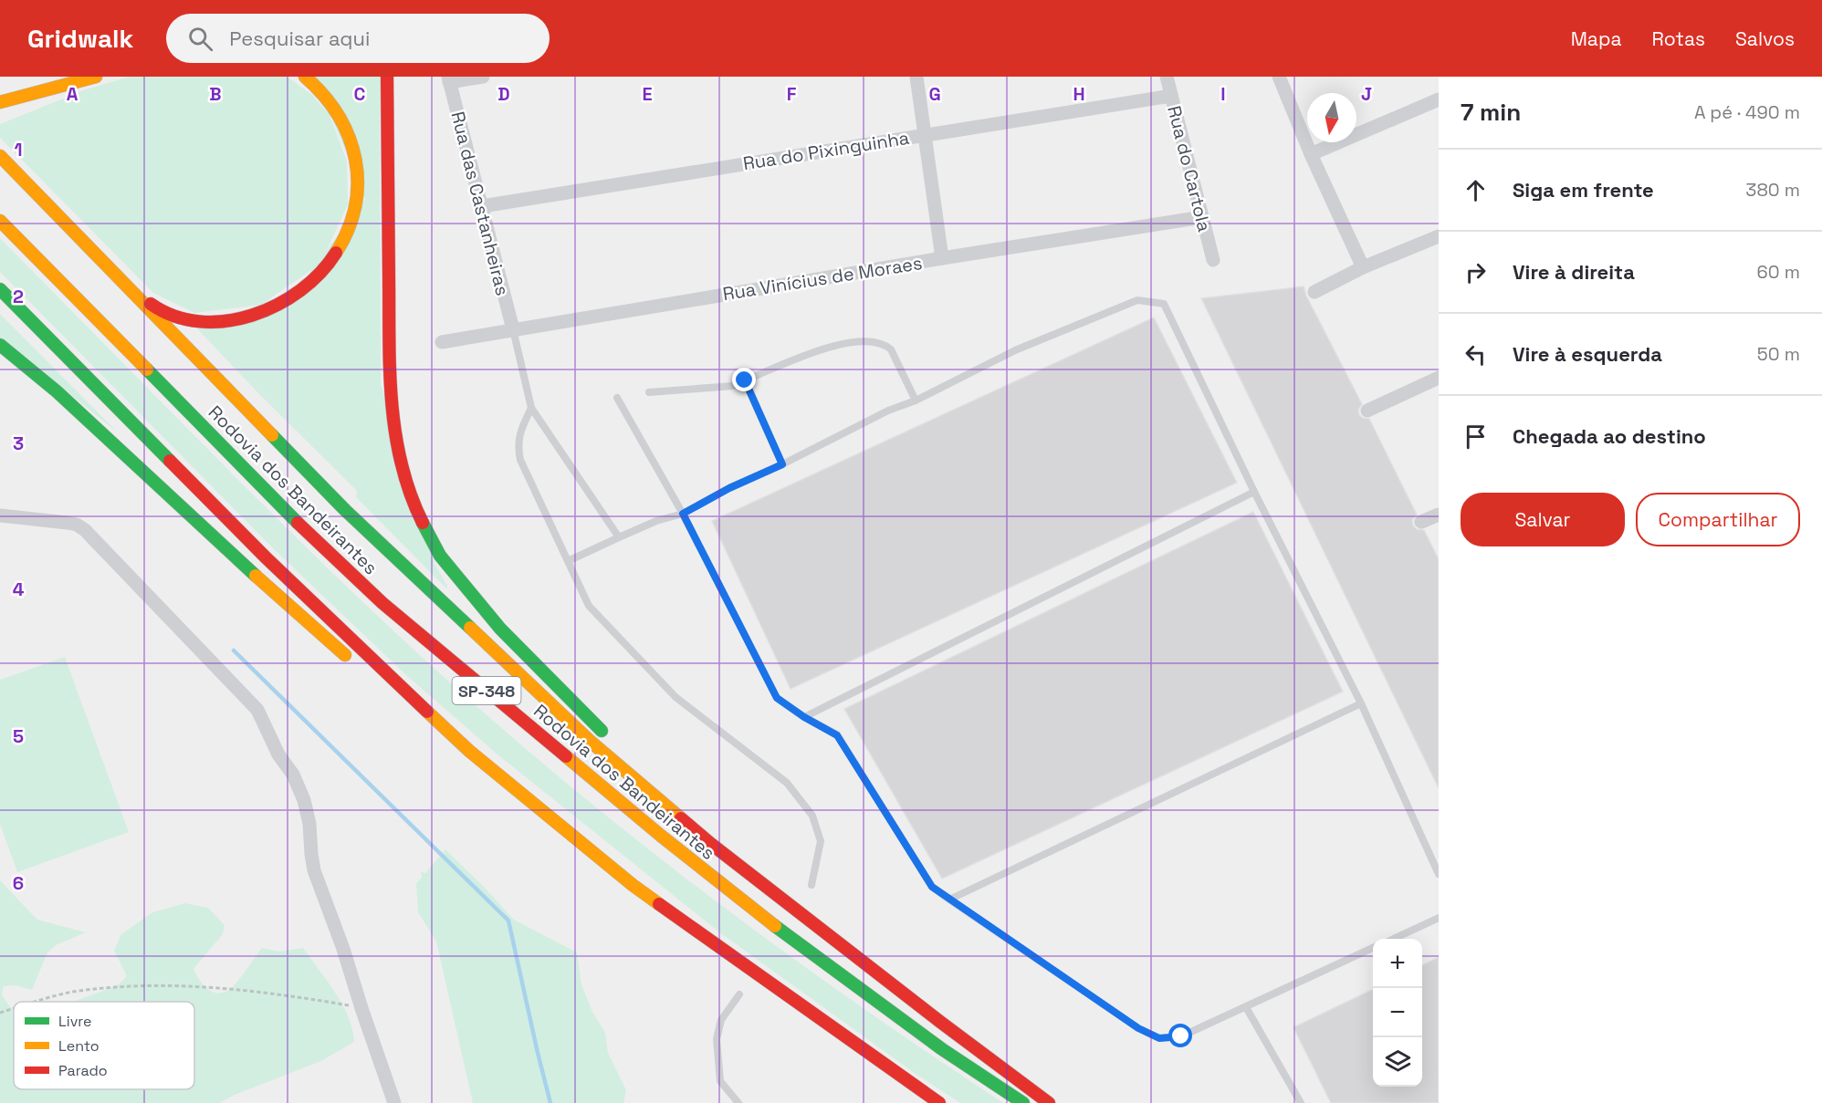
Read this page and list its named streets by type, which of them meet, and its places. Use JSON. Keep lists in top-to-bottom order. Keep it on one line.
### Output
{"streets":{"highway":["Rodovia dos Bandeirantes","SP-348"],"street":["Rua do Pixinguinha","Rua do Cartola","Rua das Castanheiras","Rua Vinícius de Moraes"]},"crossings":[["Rua do Pixinguinha","Rua do Cartola"],["Rua do Pixinguinha","Rua das Castanheiras"],["Rua do Cartola","Rua Vinícius de Moraes"],["Rua das Castanheiras","Rua Vinícius de Moraes"]],"legend":["Livre","Lento","Parado"],"north":"bottom","page":{"header":"Gridwalk","search":"Pesquisar aqui","nav":["Mapa","Rotas","Salvos"],"heading":["7 min","A pé · 490 m"],"list":[["Siga em frente","380 m"],["Vire à direita","60 m"],["Vire à esquerda","50 m"],"Chegada ao destino"],"buttons":["Salvar","Compartilhar"],"map_buttons":["+","−"]},"grid":{"columns":["A","B","C","D","E","F","G","H","I","J"],"rows":["1","2","3","4","5","6"]}}
